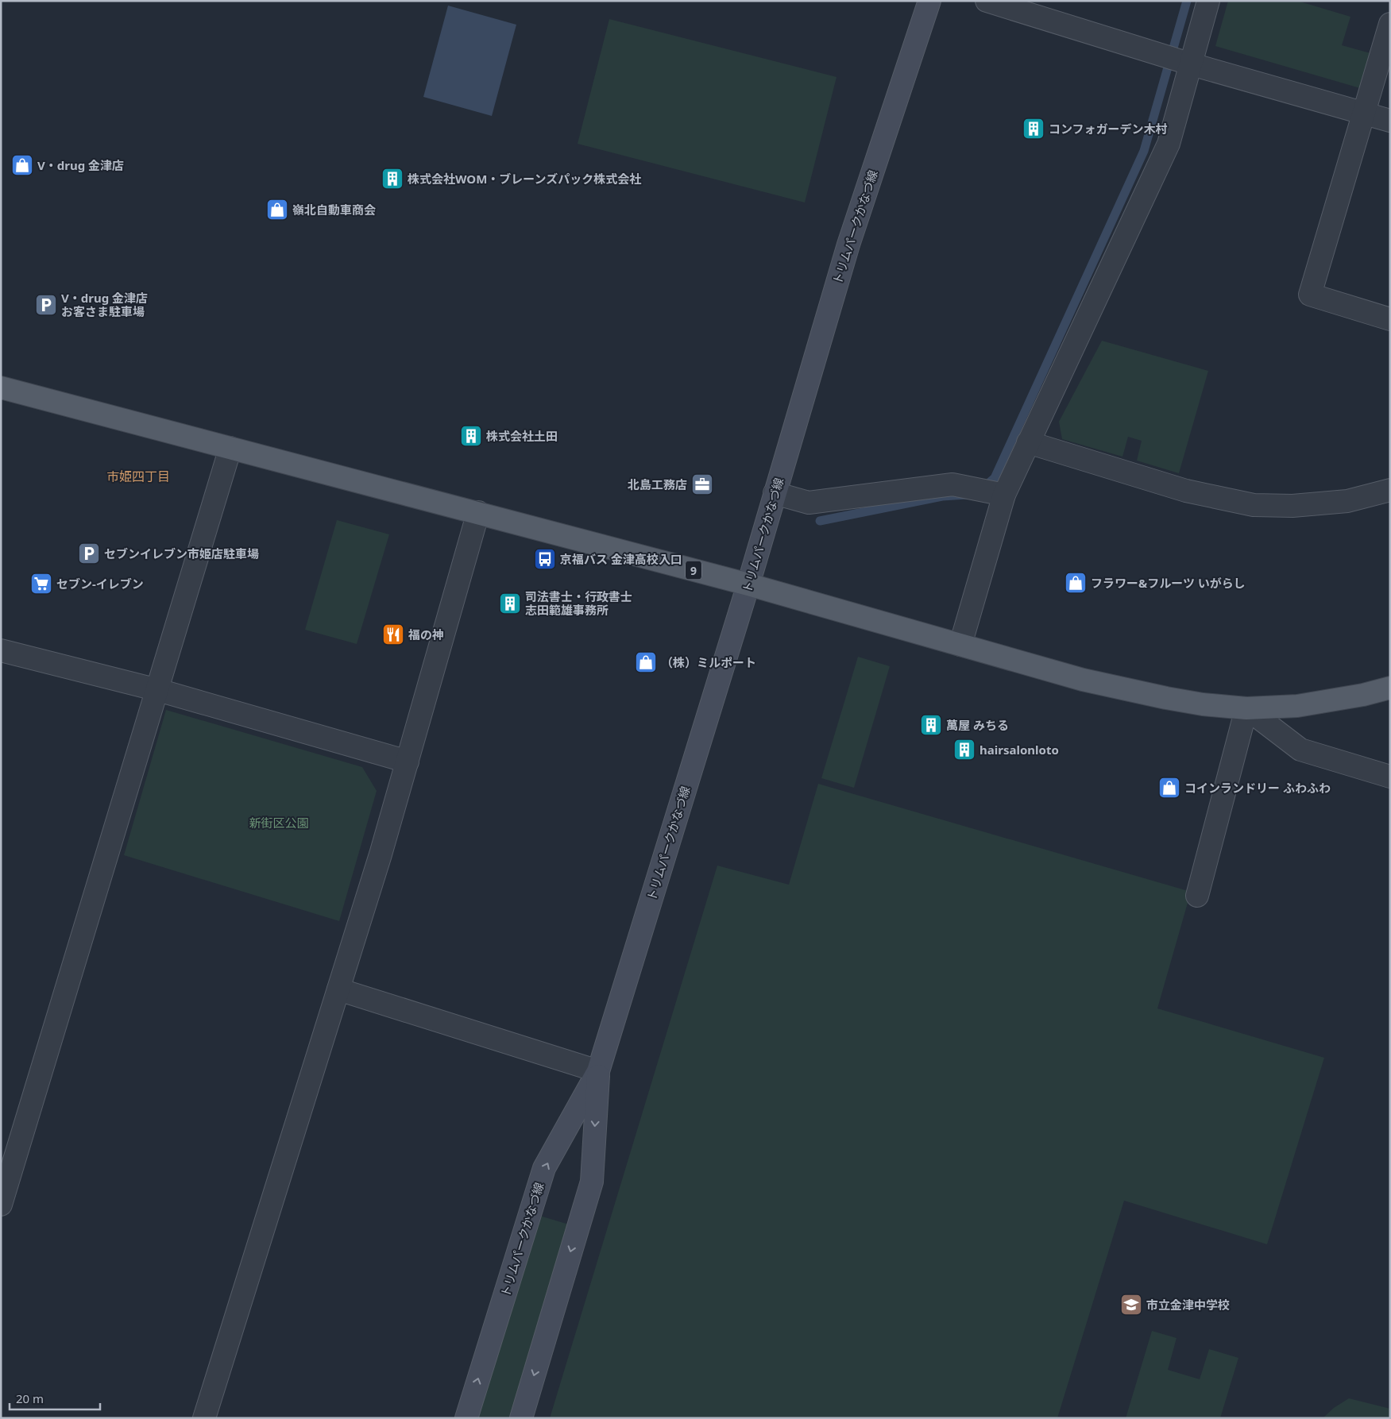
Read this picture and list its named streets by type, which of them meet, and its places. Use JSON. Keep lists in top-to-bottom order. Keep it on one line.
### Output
{"streets":{"main road":["トリムパークかなづ線","9"]},"crossings":[["トリムパークかなづ線","9"]],"districts":["市姫四丁目"],"parks":["新街区公園"],"places":{"building":["コンフォガーデン木村","株式会社WOM・ブレーンズパック株式会社","株式会社土田","司法書士・行政書士 志田範雄事務所","萬屋 みちる","hairsalonloto"],"shop":["V・drug 金津店","嶺北自動車商会","フラワー&フルーツ いがらし","（株）ミルポート","コインランドリー ふわふわ"],"parking":["V・drug 金津店 お客さま駐車場","セブンイレブン市姫店駐車場"],"office":["北島工務店"],"bus stop":["京福バス 金津高校入口"],"supermarket":["セブン-イレブン"],"restaurant":["福の神"],"school or university":["市立金津中学校"]},"scale_bar":"20 m"}
